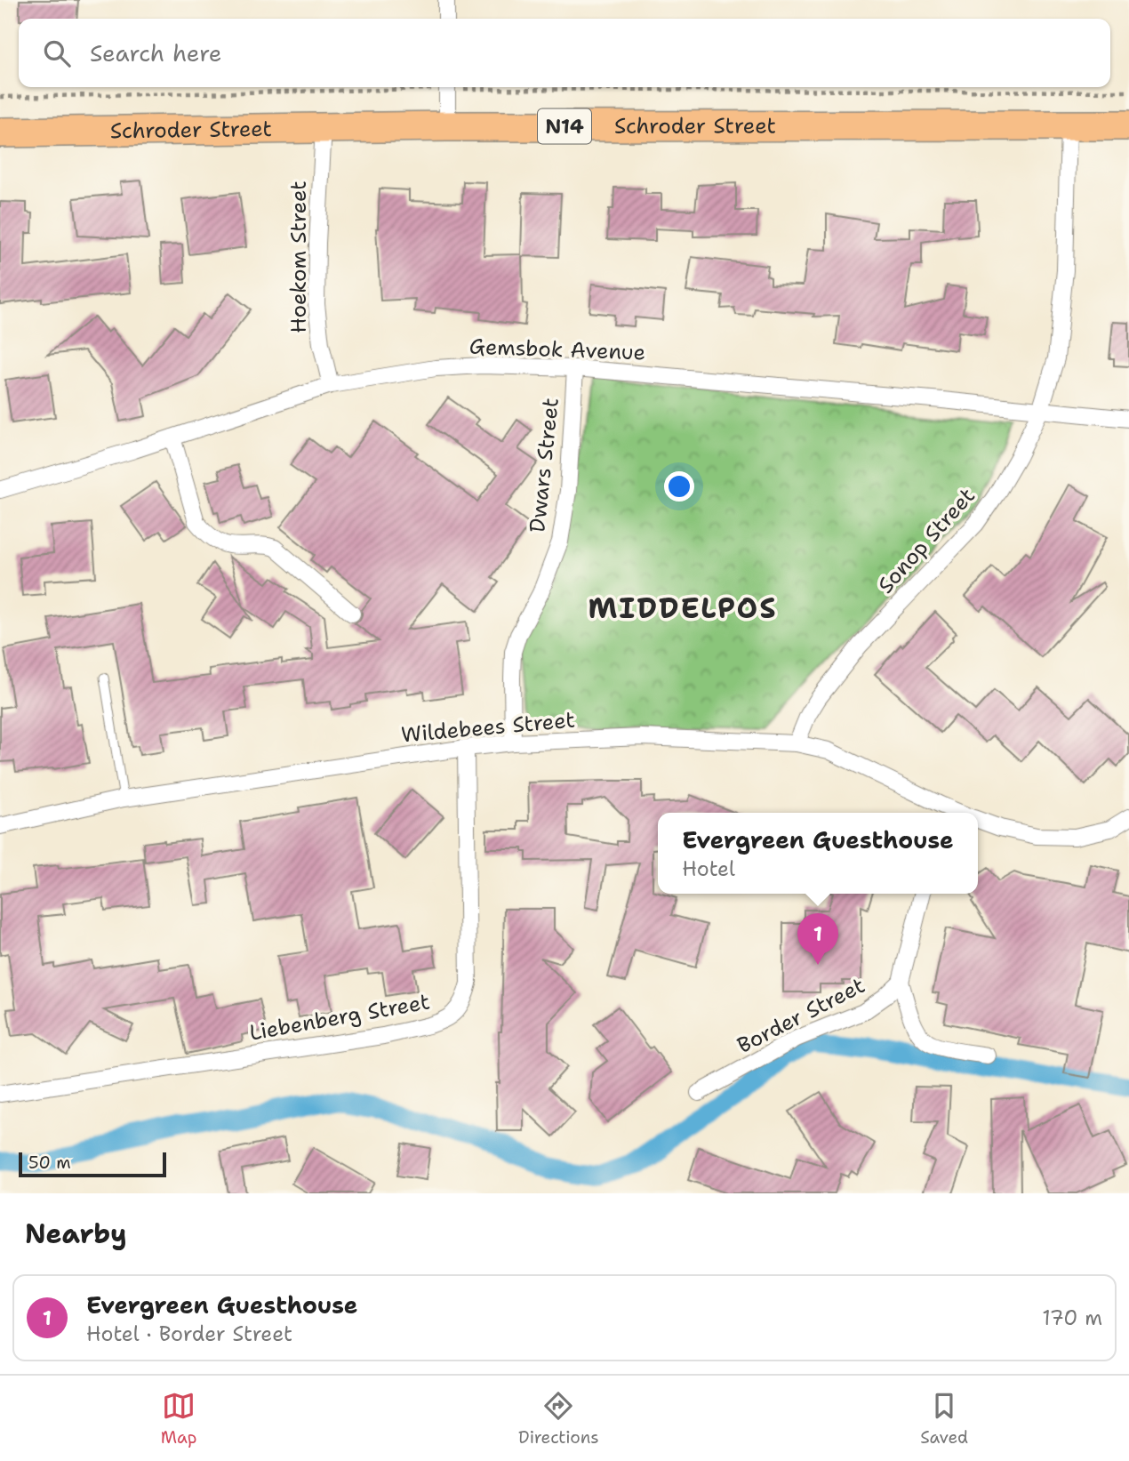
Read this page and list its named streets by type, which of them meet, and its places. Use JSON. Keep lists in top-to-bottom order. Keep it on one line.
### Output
{"streets":{"highway":["N14","Schroder Street"],"street":["Hoekom Street","Gemsbok Avenue","Dwars Street","Sonop Street","Wildebees Street","Border Street","Liebenberg Street"]},"crossings":[["Schroder Street","Hoekom Street"],["Schroder Street","Sonop Street"],["Hoekom Street","Gemsbok Avenue"],["Gemsbok Avenue","Dwars Street"],["Gemsbok Avenue","Sonop Street"],["Dwars Street","Wildebees Street"],["Sonop Street","Wildebees Street"],["Wildebees Street","Liebenberg Street"]],"districts":["MIDDELPOS"],"scale_bar":"50 m","page":{"search":"Search here","popup":["Evergreen Guesthouse","Hotel"],"pins":"1","scale":"50 m","heading":"Nearby","list":[{"mark":"1","name":"Evergreen Guesthouse","note":"Hotel · Border Street","value":"170 m"}],"nav":["Map","Directions","Saved"]}}
